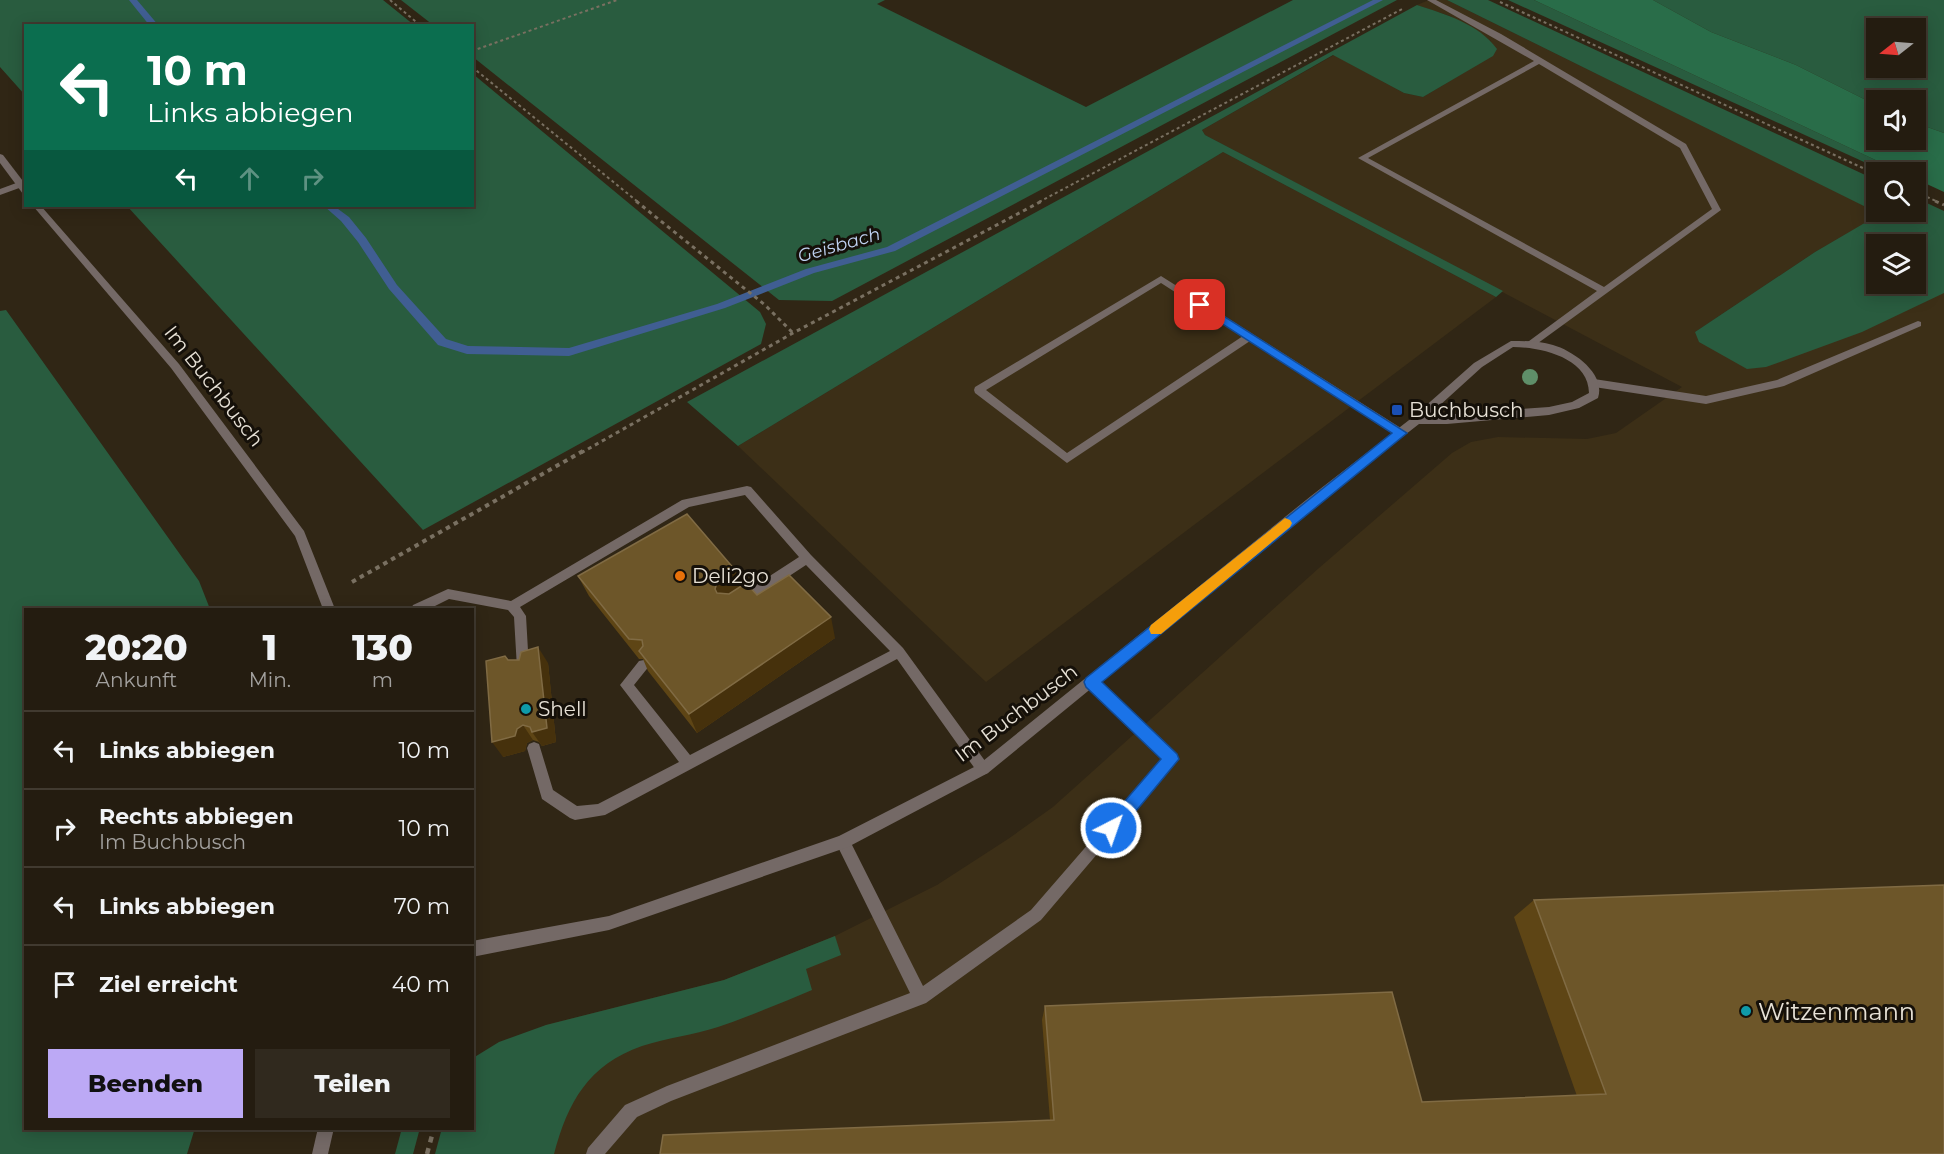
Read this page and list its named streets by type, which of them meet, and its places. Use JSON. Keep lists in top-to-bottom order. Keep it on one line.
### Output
{"streets":{"street":["Im Buchbusch"]},"water":["Geisbach"],"places":{"transit":["Buchbusch"],"other":["Deli2go","Shell","Witzenmann"]},"north":"left","page":{"turn":["10 m","Links abbiegen"],"eta":["20:20","Ankunft","1","Min.","130","m"],"list":[{"name":"Links abbiegen","value":"10 m"},{"name":"Rechts abbiegen","note":"Im Buchbusch","value":"10 m"},{"name":"Links abbiegen","value":"70 m"},{"name":"Ziel erreicht","value":"40 m"}],"buttons":["Beenden","Teilen"]}}
